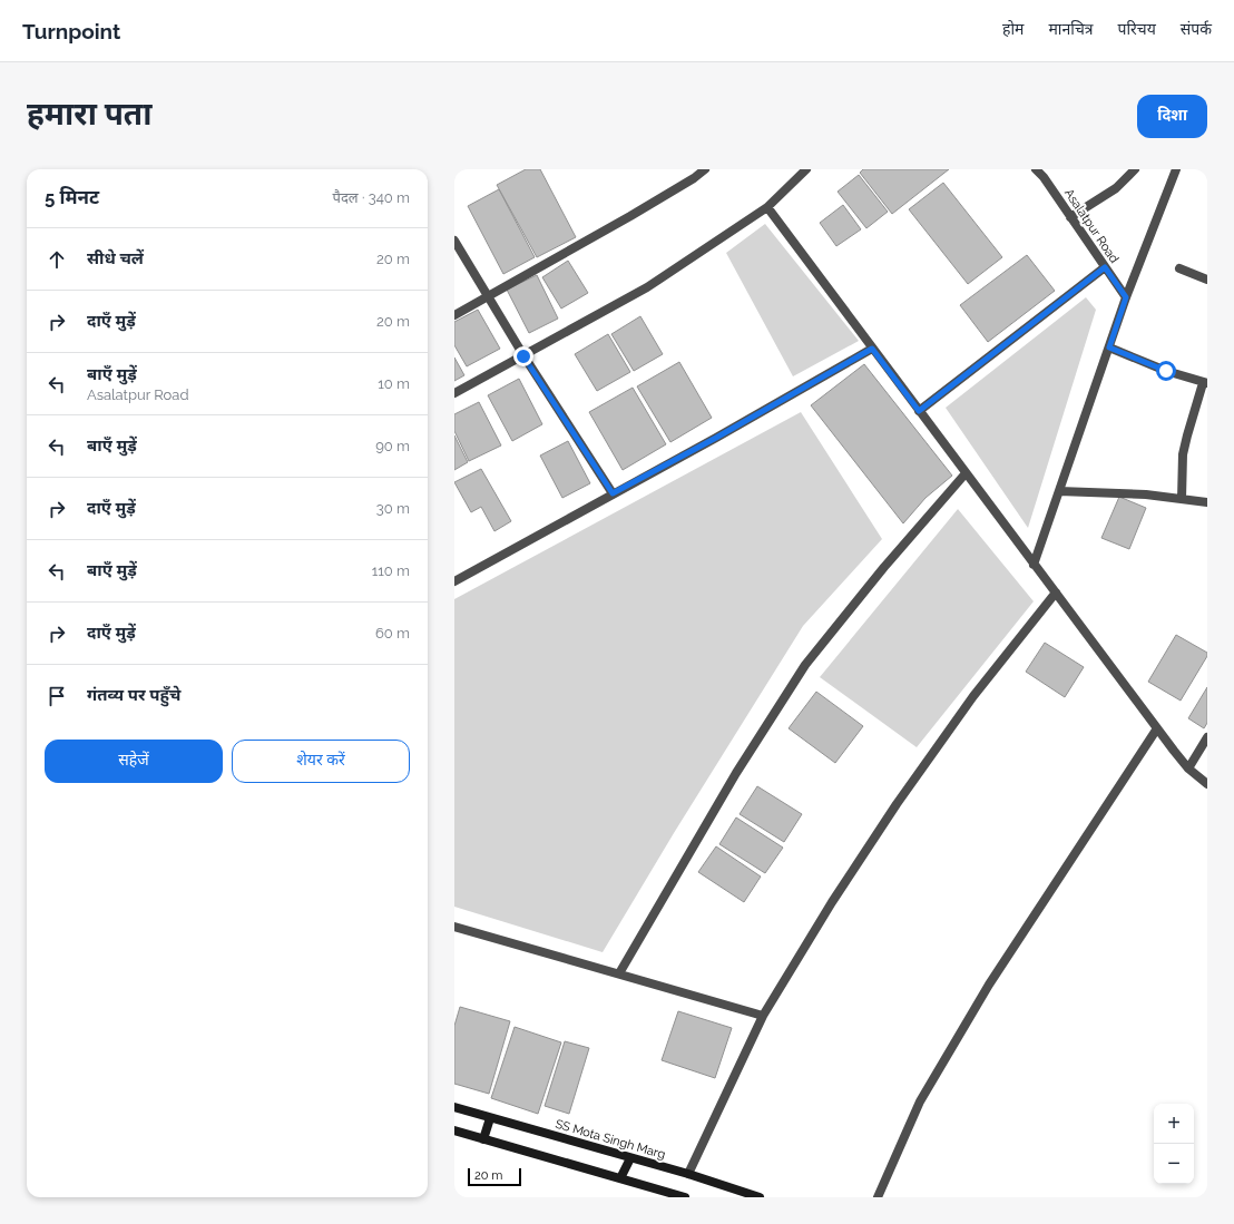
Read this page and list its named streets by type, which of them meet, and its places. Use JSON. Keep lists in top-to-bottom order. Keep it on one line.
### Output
{"streets":{"street":["Asalatpur Road","SS Mota Singh Marg"]},"scale_bar":"20 m","page":{"header":"Turnpoint","nav":["होम","मानचित्र","परिचय","संपर्क"],"buttons":["दिशा",["सहेजें","शेयर करें"]],"title":"हमारा पता","heading":["5 मिनट","पैदल · 340 m"],"list":[["सीधे चलें","20 m"],["दाएँ मुड़ें","20 m"],["बाएँ मुड़ें","Asalatpur Road","10 m"],["बाएँ मुड़ें","90 m"],["दाएँ मुड़ें","30 m"],["बाएँ मुड़ें","110 m"],["दाएँ मुड़ें","60 m"],"गंतव्य पर पहुँचे"],"map_buttons":["+","−"],"scale":"20 m"}}
